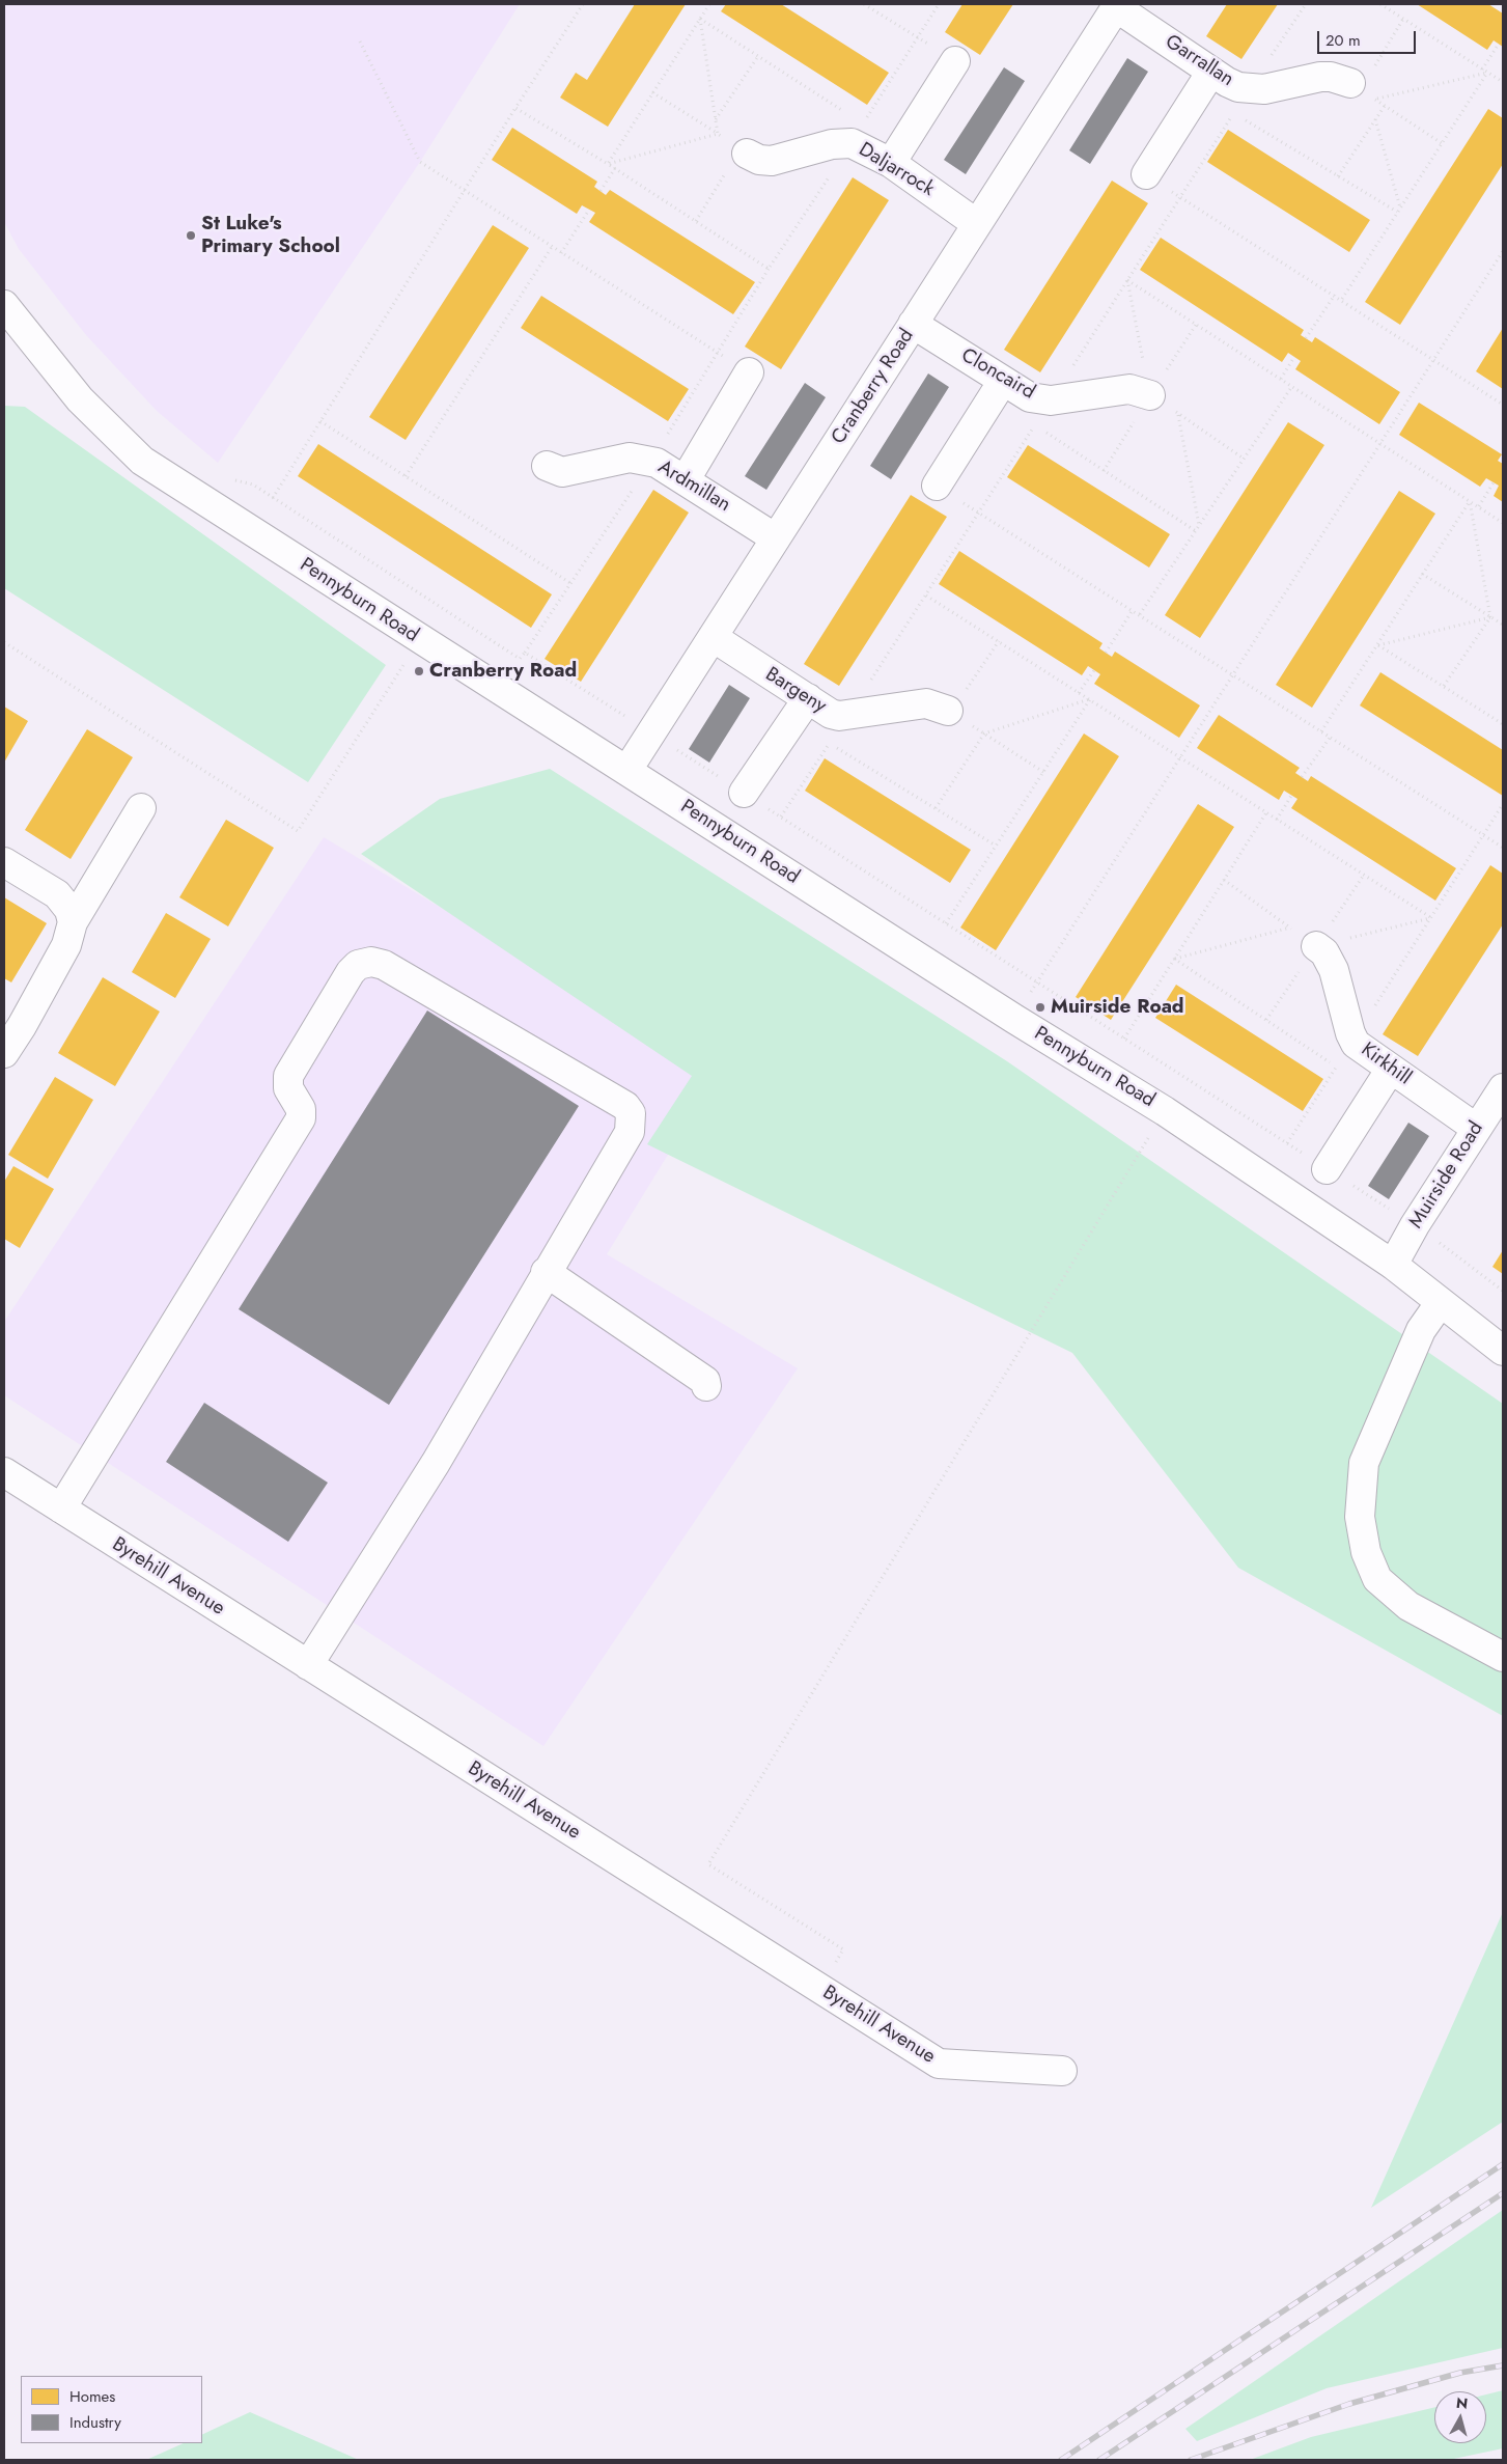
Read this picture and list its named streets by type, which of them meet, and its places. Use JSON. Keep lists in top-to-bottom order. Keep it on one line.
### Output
{"streets":{"street":["Garrallan","Daljarrock","Cloncaird","Cranberry Road","Ardmillan","Pennyburn Road","Bargeny","Kirkhill","Muirside Road","Byrehill Avenue"]},"crossings":[["Garrallan","Cranberry Road"],["Daljarrock","Cranberry Road"],["Cloncaird","Cranberry Road"],["Cranberry Road","Ardmillan"],["Cranberry Road","Pennyburn Road"],["Cranberry Road","Bargeny"],["Pennyburn Road","Muirside Road"],["Kirkhill","Muirside Road"]],"places":["St Luke's Primary School","Cranberry Road","Muirside Road"],"legend":["Homes","Industry"],"scale_bar":"20 m","north":"top"}
